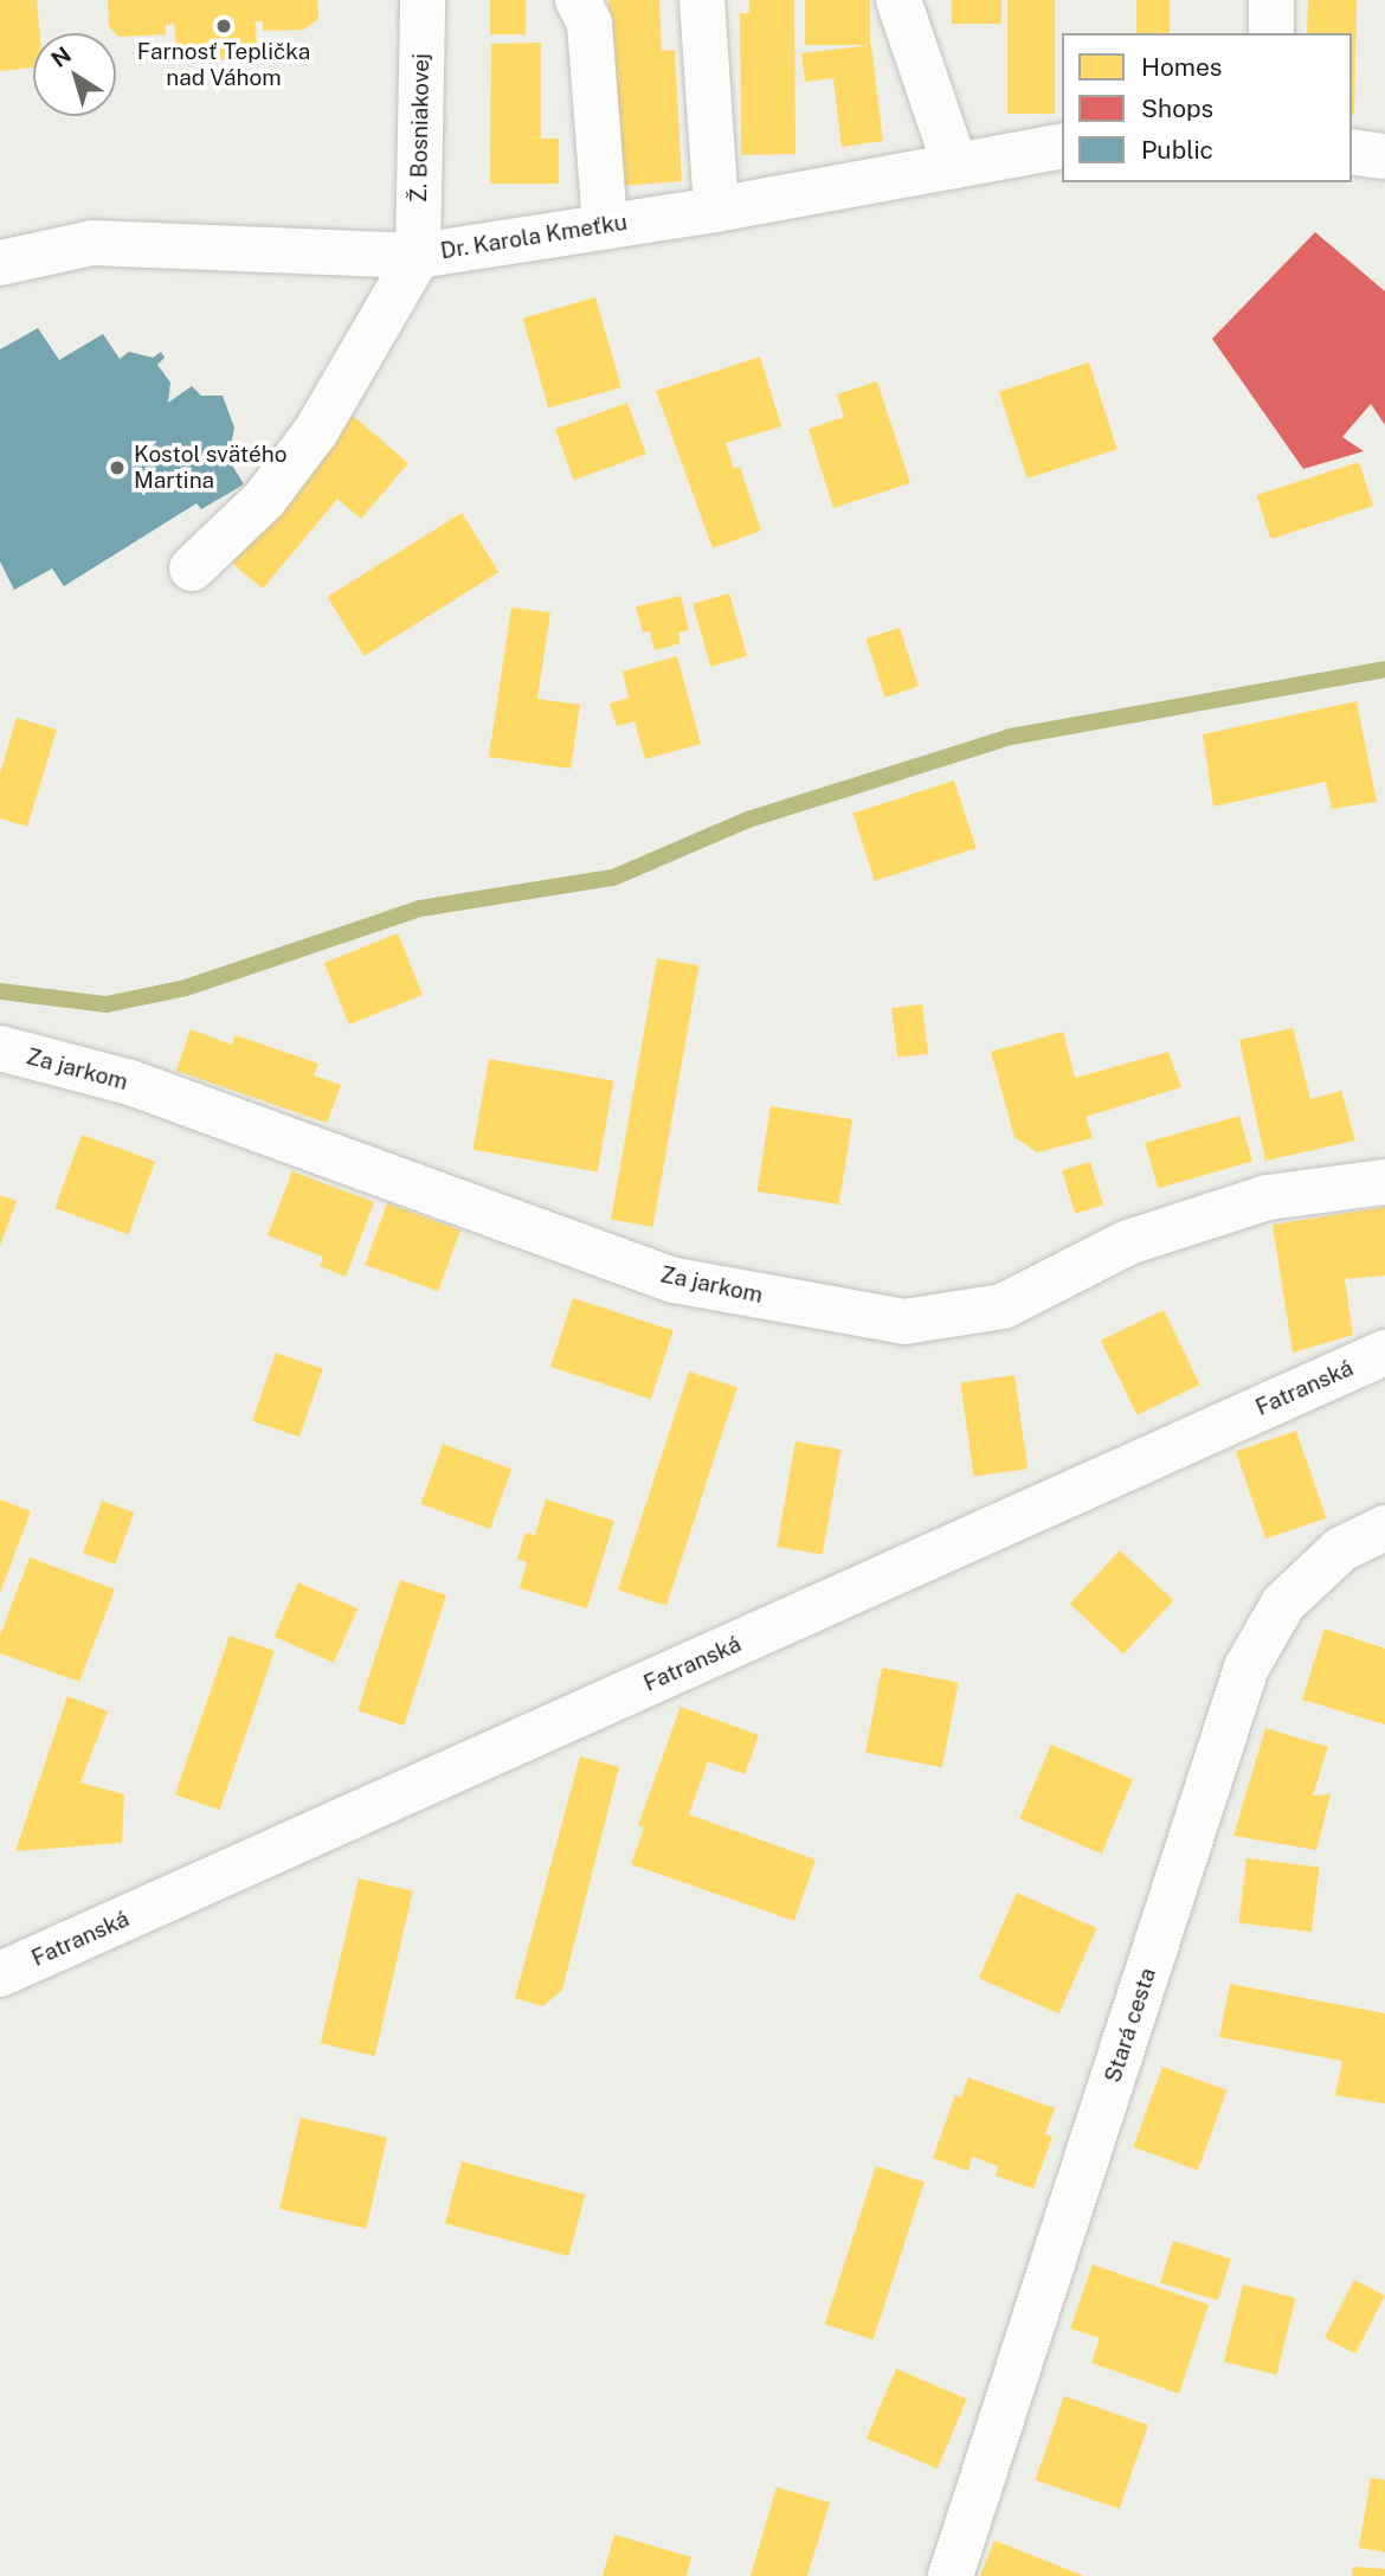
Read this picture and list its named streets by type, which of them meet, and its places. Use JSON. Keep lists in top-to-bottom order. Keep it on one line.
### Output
{"streets":{"street":["Ž. Bosniakovej","Dr. Karola Kmeťku","Za jarkom","Fatranská","Stará cesta"]},"crossings":[["Ž. Bosniakovej","Dr. Karola Kmeťku"]],"places":["Farnosť Teplička nad Váhom","Kostol svätého Martina"],"legend":["Homes","Shops","Public"],"north":"top left"}
